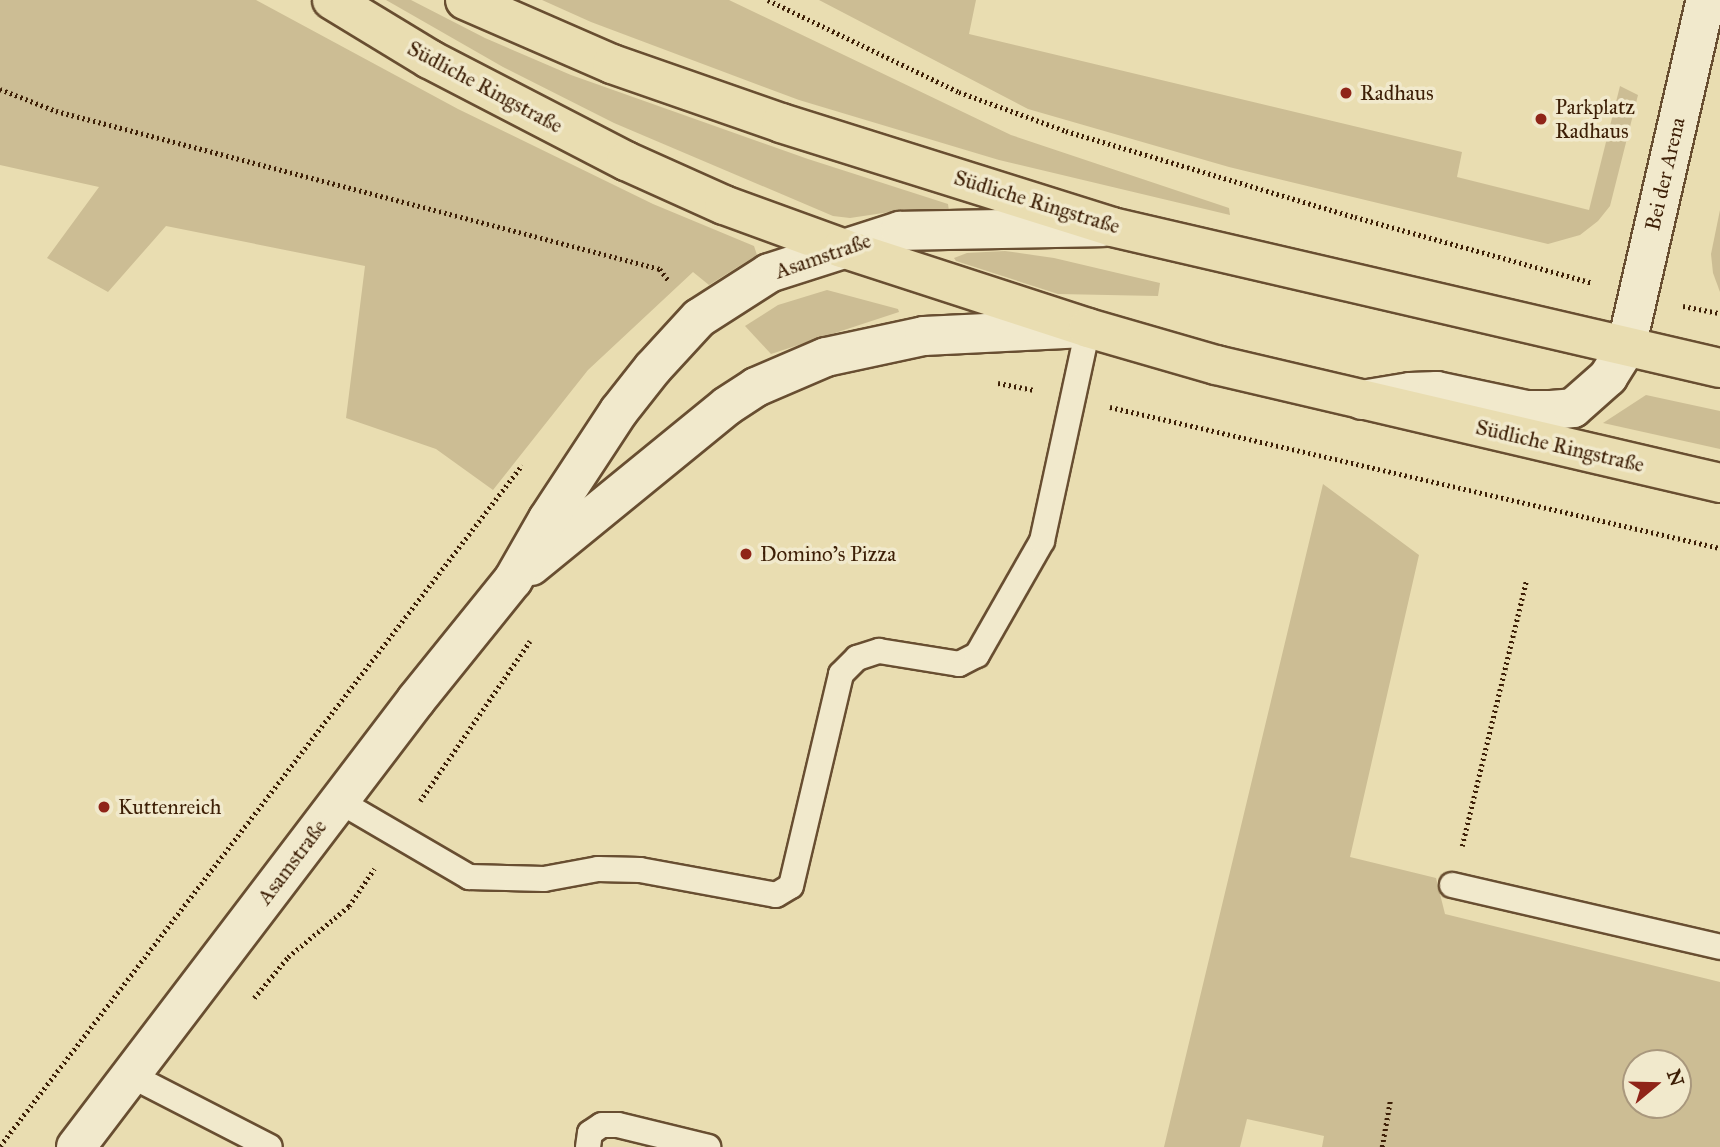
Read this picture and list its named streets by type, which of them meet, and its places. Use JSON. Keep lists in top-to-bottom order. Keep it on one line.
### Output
{"streets":{"main road":["Südliche Ringstraße"],"street":["Bei der Arena","Asamstraße"]},"crossings":[["Südliche Ringstraße","Bei der Arena"],["Südliche Ringstraße","Asamstraße"]],"places":["Radhaus","Parkplatz Radhaus","Domino's Pizza","Kuttenreich"],"north":"right"}
